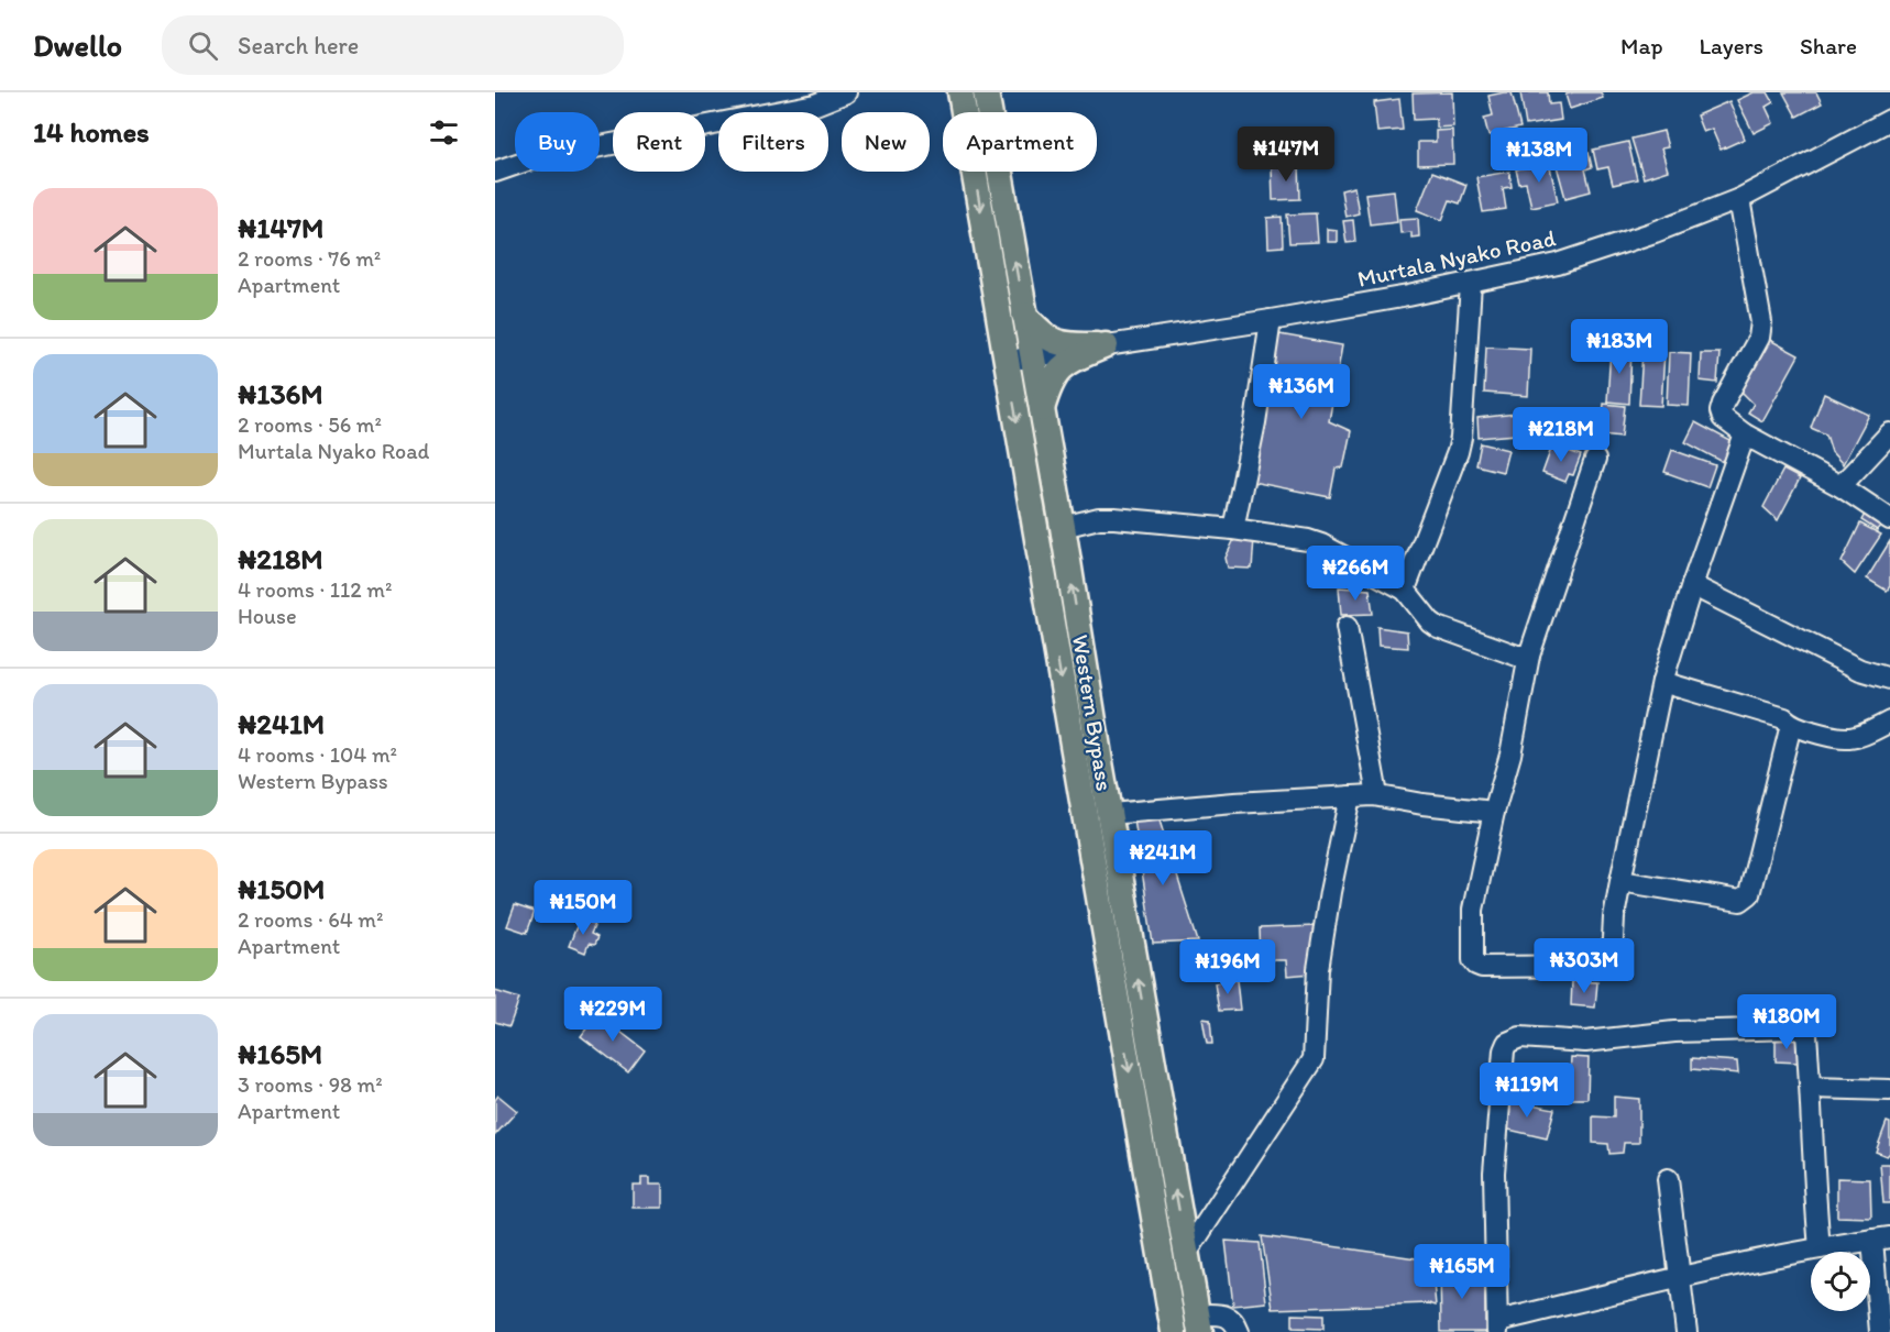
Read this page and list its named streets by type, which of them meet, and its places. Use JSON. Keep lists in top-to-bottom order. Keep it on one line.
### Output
{"streets":{"main road":["Western Bypass"],"street":["Murtala Nyako Road"]},"crossings":[["Murtala Nyako Road","Western Bypass"]],"page":{"header":"Dwello","search":"Search here","nav":["Map","Layers","Share"],"heading":"14 homes","chip":["Buy","Rent","Filters","New","Apartment"],"price":["₦147M","₦138M","₦183M","₦136M","₦218M","₦266M","₦241M","₦150M","₦303M","₦196M","₦229M","₦180M","₦119M","₦165M"],"list":[{"name":"₦147M","note":"2 rooms · 76 m² · Apartment"},{"name":"₦136M","note":"2 rooms · 56 m² · Murtala Nyako Road"},{"name":"₦218M","note":"4 rooms · 112 m² · House"},{"name":"₦241M","note":"4 rooms · 104 m² · Western Bypass"},{"name":"₦150M","note":"2 rooms · 64 m² · Apartment"},{"name":"₦165M","note":"3 rooms · 98 m² · Apartment"}]}}
